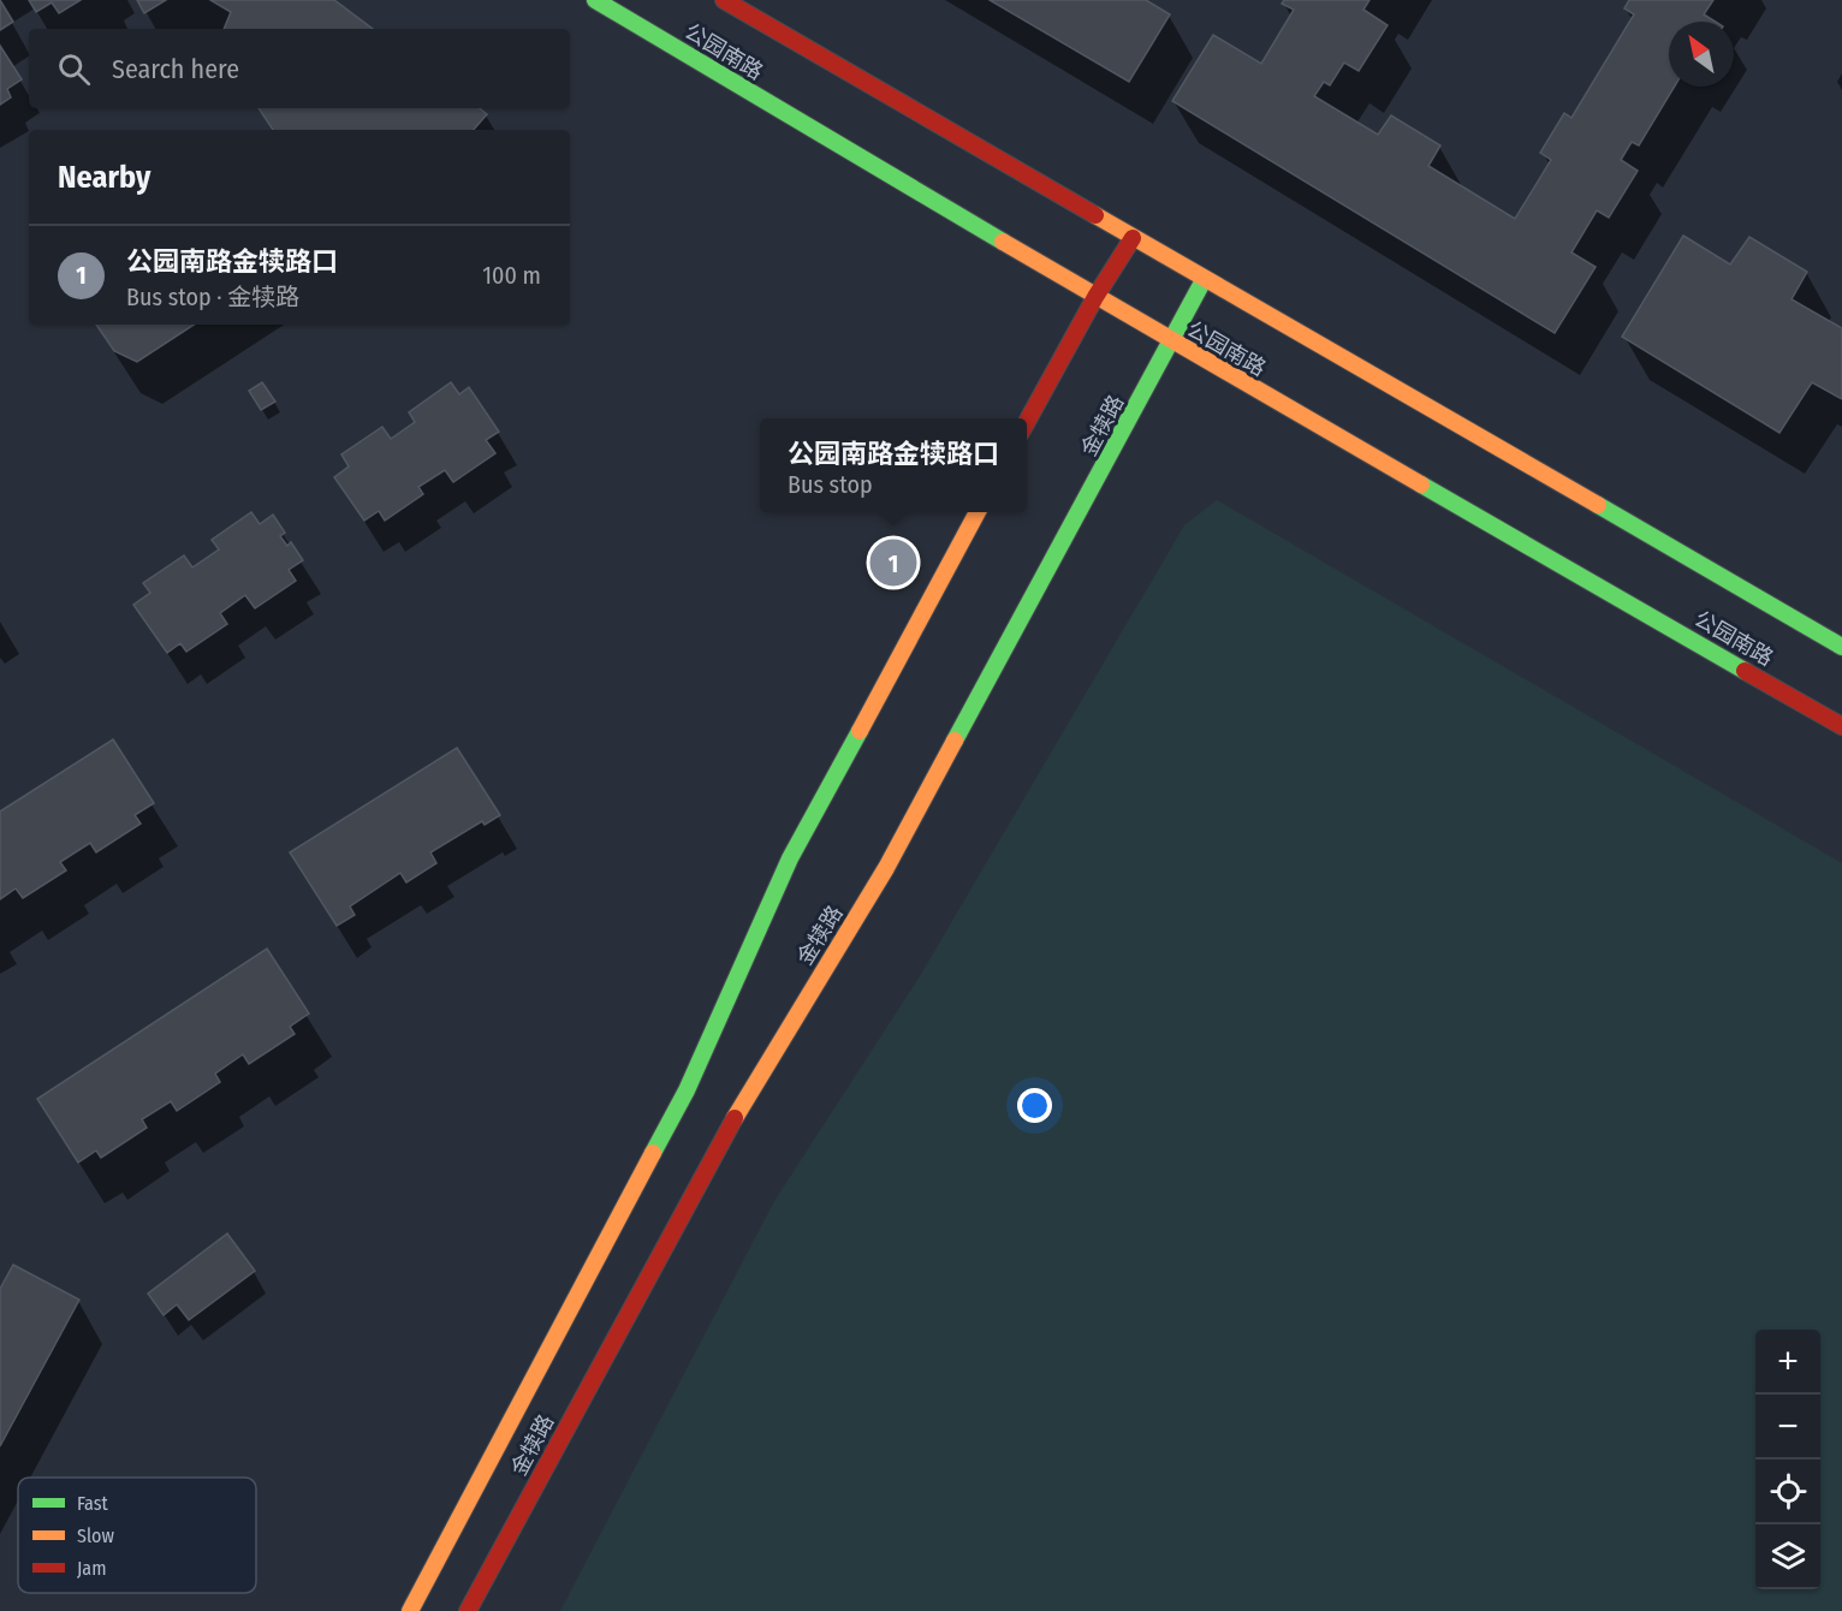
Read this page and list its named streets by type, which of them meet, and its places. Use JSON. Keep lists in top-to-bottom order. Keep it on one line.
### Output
{"streets":{"main road":["公园南路","金犊路"]},"crossings":[["公园南路","金犊路"]],"legend":["Fast","Slow","Jam"],"north":"top left","page":{"search":"Search here","heading":"Nearby","list":[{"mark":"1","name":"公园南路金犊路口","note":"Bus stop · 金犊路","value":"100 m"}],"popup":["公园南路金犊路口","Bus stop"],"pins":"1","map_buttons":["+","−"]}}
